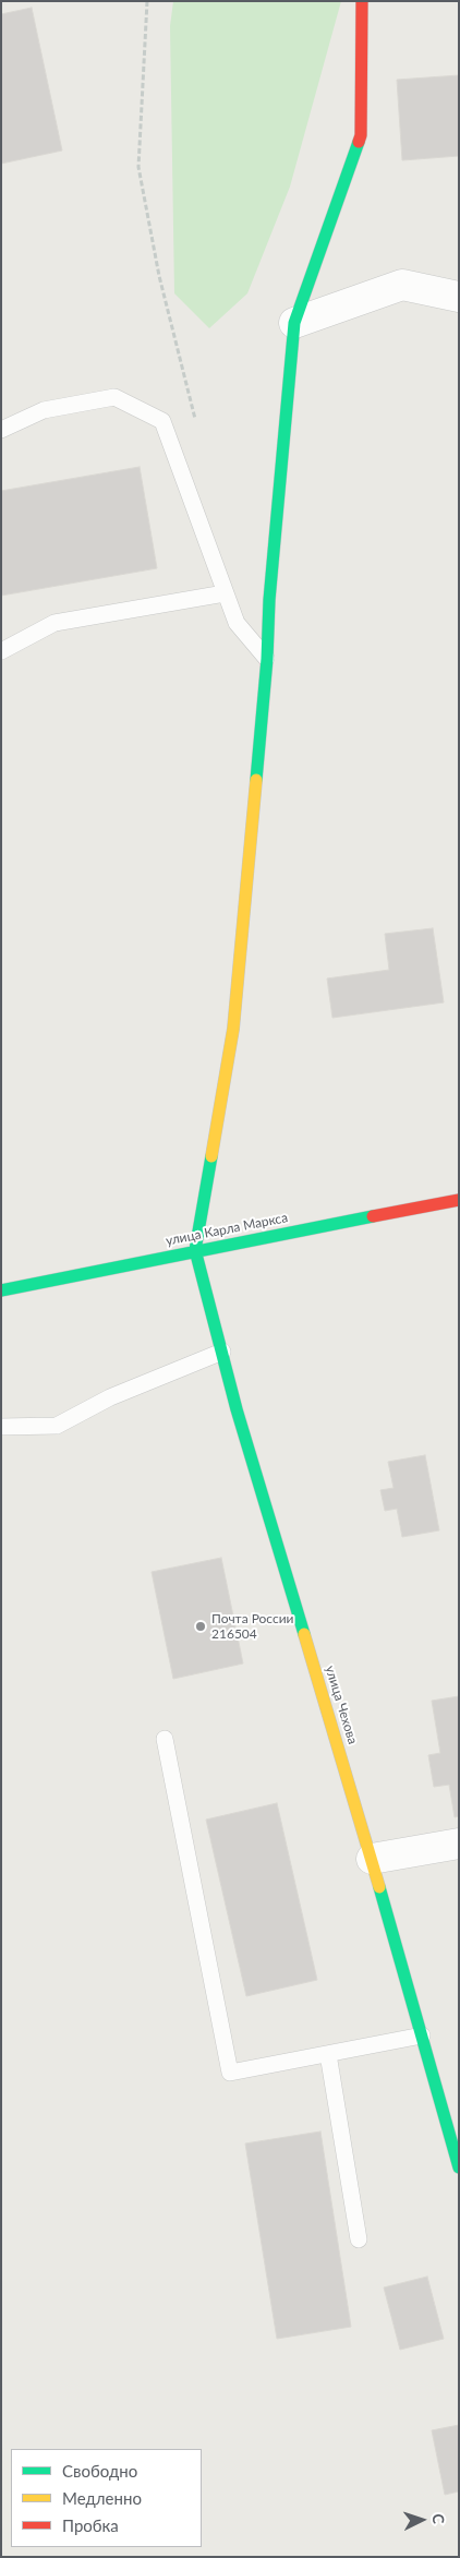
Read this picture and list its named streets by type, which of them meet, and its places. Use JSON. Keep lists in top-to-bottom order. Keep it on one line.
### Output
{"streets":{"street":["улица Карла Маркса","улица Чехова"]},"crossings":[["улица Карла Маркса","улица Чехова"]],"places":["Почта России 216504"],"legend":["Свободно","Медленно","Пробка"],"north":"right"}
